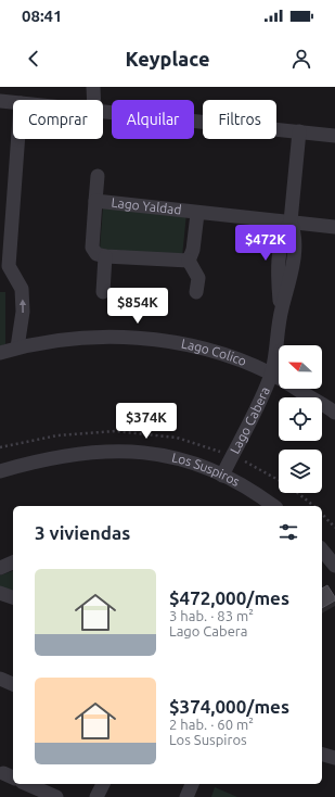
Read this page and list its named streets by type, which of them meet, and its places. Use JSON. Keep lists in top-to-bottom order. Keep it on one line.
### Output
{"streets":{"street":["Lago Yaldad","Lago Colico","Lago Cabera","Los Suspiros"]},"crossings":[["Lago Yaldad","Lago Cabera"],["Lago Colico","Lago Cabera"],["Lago Cabera","Los Suspiros"]],"north":"left","page":{"status":"08:41","header":"Keyplace","chip":["Comprar","Alquilar","Filtros"],"price":["$472K","$854K","$374K"],"heading":"3 viviendas","list":[{"name":"$472,000/mes","note":"3 hab. · 83 m² · Lago Cabera"},{"name":"$374,000/mes","note":"2 hab. · 60 m² · Los Suspiros"}]}}
